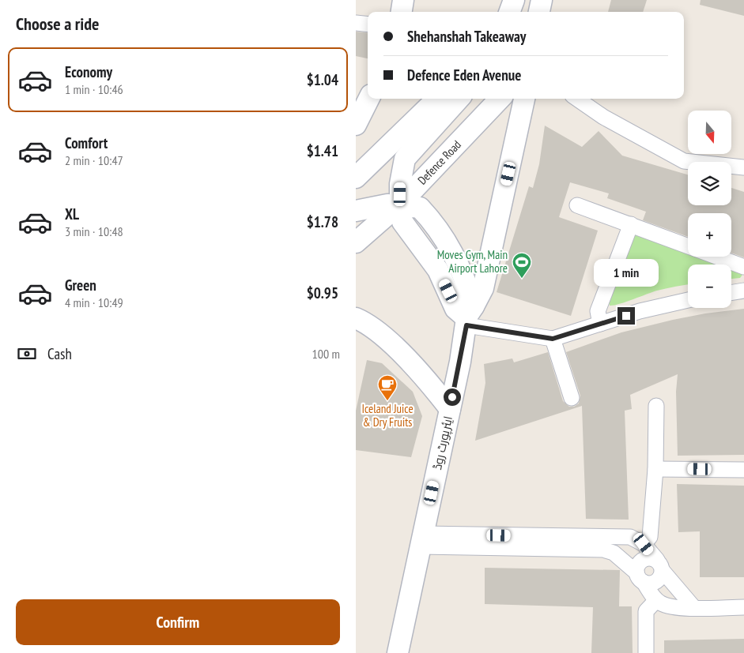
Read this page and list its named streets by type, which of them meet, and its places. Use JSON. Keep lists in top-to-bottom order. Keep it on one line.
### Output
{"streets":{"main road":["Defence Road","ایئرپورٹ روڈ"]},"places":{"sports":["Moves Gym, Main Airport Lahore"],"cafe":["Iceland Juice & Dry Fruits"]},"north":"bottom","page":{"heading":"Choose a ride","banner":["Shehanshah Takeaway","Defence Eden Avenue"],"list":[{"name":"Economy","note":"1 min · 10:46","value":"$1.04"},{"name":"Comfort","note":"2 min · 10:47","value":"$1.41"},{"name":"XL","note":"3 min · 10:48","value":"$1.78"},{"name":"Green","note":"4 min · 10:49","value":"$0.95"}],"map_buttons":["+","−"],"bubble":"1 min","pay":["Cash","100 m"],"buttons":"Confirm"}}
